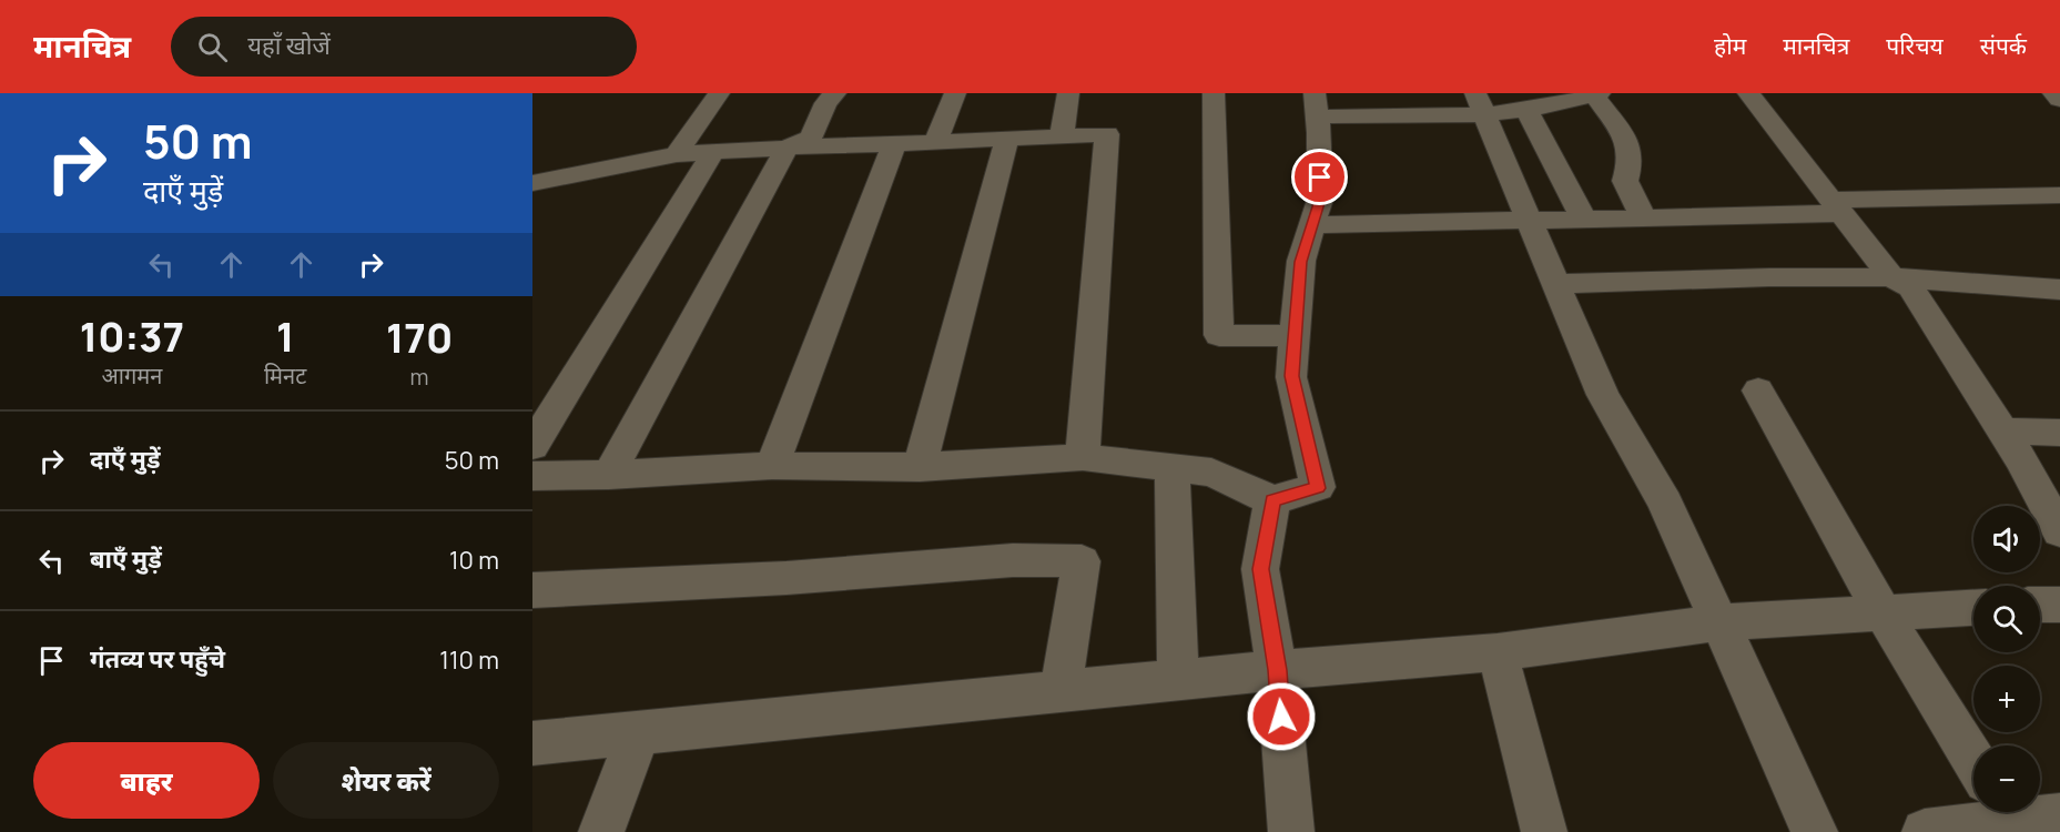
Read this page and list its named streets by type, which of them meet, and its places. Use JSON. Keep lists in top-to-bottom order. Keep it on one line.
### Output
{"page":{"header":"मानचित्र","search":"यहाँ खोजें","nav":["होम","मानचित्र","परिचय","संपर्क"],"turn":["50 m","दाएँ मुड़ें"],"eta":["10:37","आगमन","1","मिनट","170","m"],"list":[{"name":"दाएँ मुड़ें","value":"50 m"},{"name":"बाएँ मुड़ें","value":"10 m"},{"name":"गंतव्य पर पहुँचे","value":"110 m"}],"map_buttons":["+","−"],"buttons":["बाहर","शेयर करें"]}}
